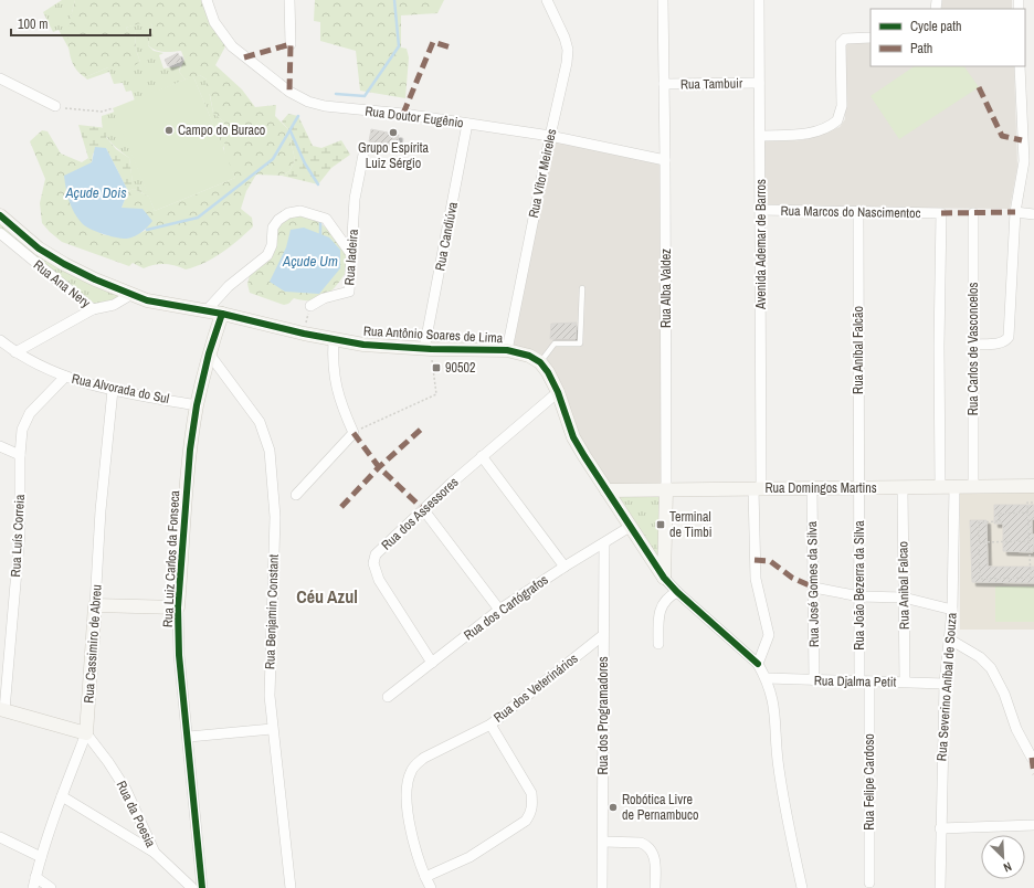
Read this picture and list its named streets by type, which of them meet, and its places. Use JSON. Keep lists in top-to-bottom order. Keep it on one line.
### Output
{"streets":{"street":["Rua Tambuir","Rua Doutor Eugênio","Rua Vítor Meireles","Rua Marcos do Nascimentoc","Rua Candiúva","Avenida Ademar de Barros","Rua ladeira","Rua Ana Nery","Rua Alba Valdez","Rua Antônio Soares de Lima","Rua Carlos de Vasconcelos","Rua Aníbal Falcão","Rua Alvorada do Sul","Rua Domingos Martins","Rua dos Assessores","Rua Luís Correia","Rua Luiz Carlos da Fonseca","Rua José Gomes da Silva","Rua João Bezerra da Silva","Rua Anibal Falcao","Rua dos Cartógrafos","Rua Benjamin Constant","Rua Cassimiro de Abreu","Rua Djalma Petit","Rua Severino Aníbal de Souza","Rua dos Veterinários","Rua dos Programadores","Rua Felipe Cardoso","Rua da Poesia"]},"crossings":[["Rua Tambuir","Avenida Ademar de Barros"],["Rua Tambuir","Rua Alba Valdez"],["Rua Doutor Eugênio","Rua Vítor Meireles"],["Rua Doutor Eugênio","Rua Candiúva"],["Rua Doutor Eugênio","Rua Alba Valdez"],["Rua Vítor Meireles","Rua Antônio Soares de Lima"],["Rua Marcos do Nascimentoc","Avenida Ademar de Barros"],["Rua Marcos do Nascimentoc","Rua Aníbal Falcão"],["Rua Marcos do Nascimentoc","Rua Domingos Martins"],["Rua Candiúva","Rua Antônio Soares de Lima"],["Avenida Ademar de Barros","Rua Domingos Martins"],["Rua Ana Nery","Rua Antônio Soares de Lima"],["Rua Alba Valdez","Rua Domingos Martins"],["Rua Antônio Soares de Lima","Rua Luiz Carlos da Fonseca"],["Rua Carlos de Vasconcelos","Rua Domingos Martins"],["Rua Aníbal Falcão","Rua Domingos Martins"],["Rua Aníbal Falcão","Rua João Bezerra da Silva"],["Rua Alvorada do Sul","Rua Luís Correia"],["Rua Alvorada do Sul","Rua Luiz Carlos da Fonseca"],["Rua Alvorada do Sul","Rua Cassimiro de Abreu"],["Rua Domingos Martins","Rua José Gomes da Silva"],["Rua Domingos Martins","Rua João Bezerra da Silva"],["Rua Domingos Martins","Rua Anibal Falcao"],["Rua Domingos Martins","Rua Severino Aníbal de Souza"],["Rua dos Assessores","Rua dos Cartógrafos"],["Rua Luiz Carlos da Fonseca","Rua Benjamin Constant"],["Rua José Gomes da Silva","Rua Djalma Petit"],["Rua João Bezerra da Silva","Rua Djalma Petit"],["Rua João Bezerra da Silva","Rua Felipe Cardoso"],["Rua Anibal Falcao","Rua Djalma Petit"],["Rua dos Cartógrafos","Rua dos Programadores"],["Rua Cassimiro de Abreu","Rua da Poesia"],["Rua Djalma Petit","Rua Severino Aníbal de Souza"],["Rua Djalma Petit","Rua Felipe Cardoso"],["Rua dos Veterinários","Rua dos Programadores"]],"districts":["Céu Azul"],"water":["Açude Dois","Açude Um"],"places":{"other":["Campo do Buraco","Grupo Espírita Luiz Sérgio","Robótica Livre de Pernambuco"],"transit":["90502","Terminal de Timbi"]},"legend":["Cycle path","Path"],"scale_bar":"100 m","north":"bottom right"}
